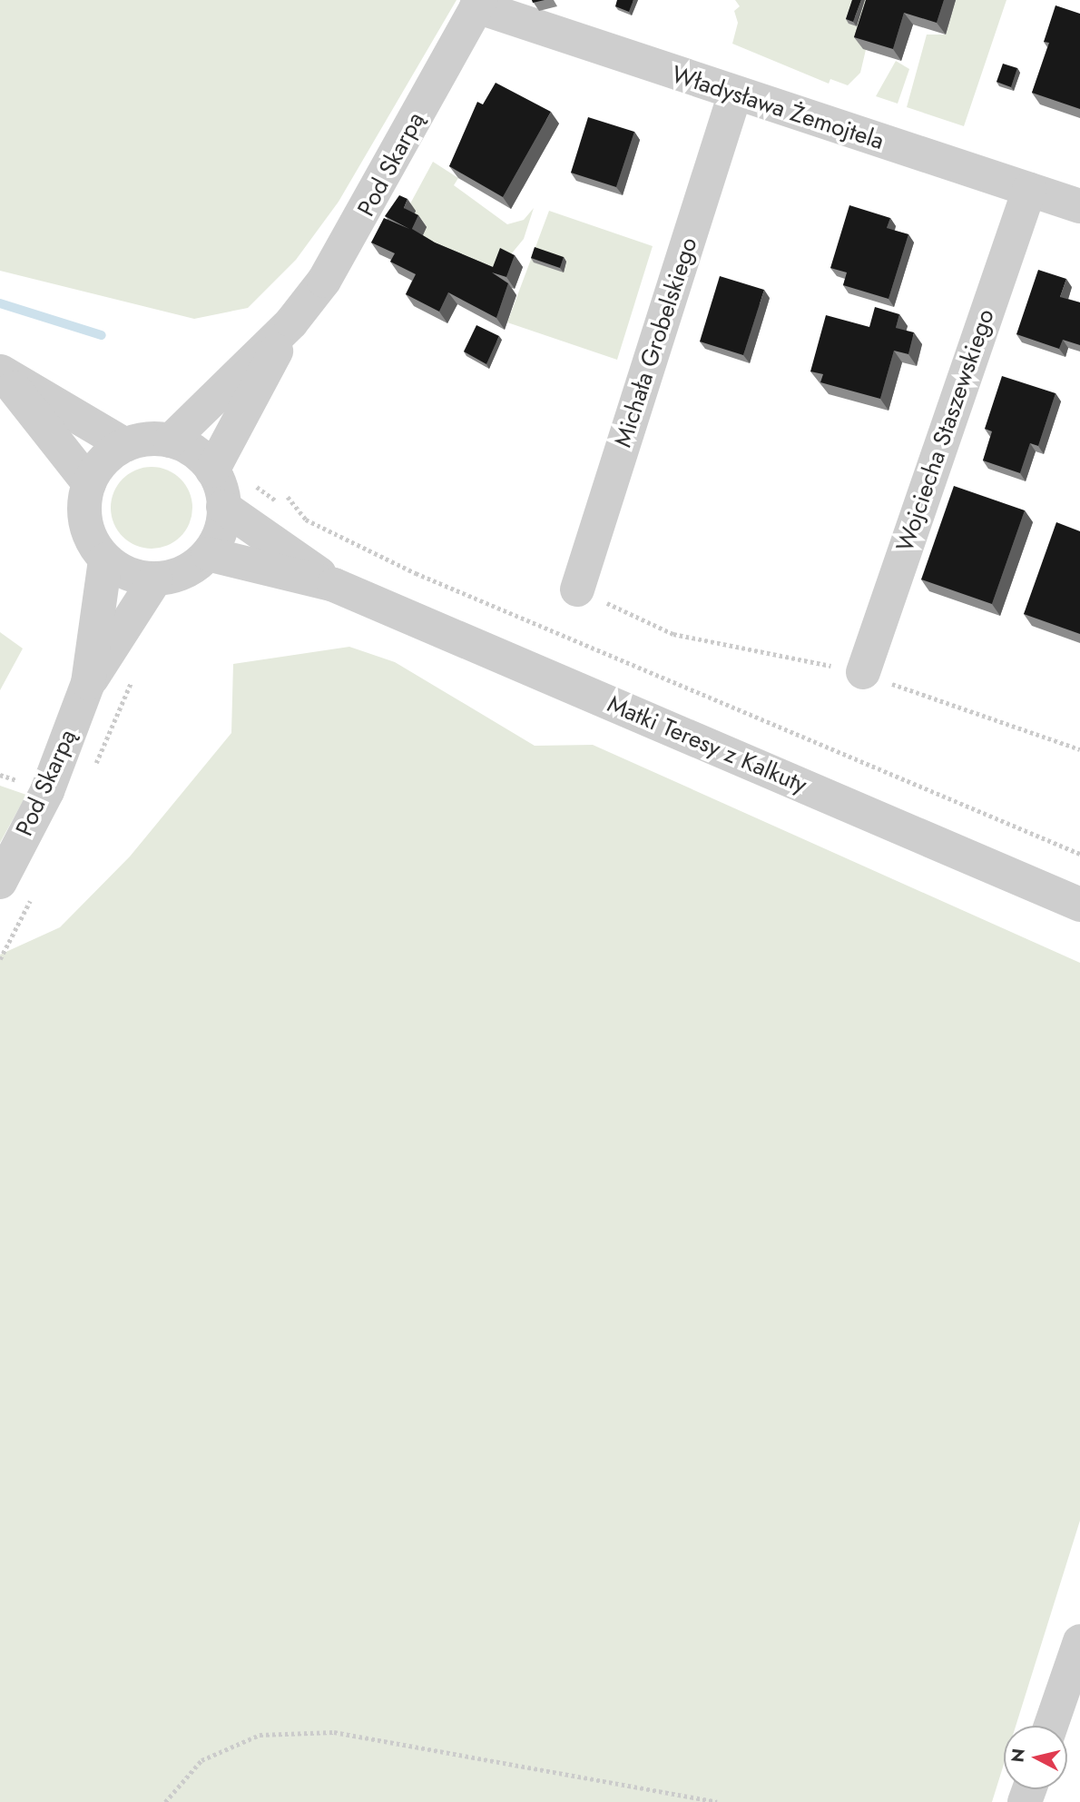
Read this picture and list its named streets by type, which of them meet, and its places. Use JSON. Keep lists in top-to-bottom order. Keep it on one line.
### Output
{"streets":{"street":["Władysława Żemojtela","Pod Skarpą","Michała Grobelskiego","Wojciecha Staszewskiego","Matki Teresy z Kalkuty"]},"crossings":[["Władysława Żemojtela","Pod Skarpą"],["Władysława Żemojtela","Michała Grobelskiego"],["Władysława Żemojtela","Wojciecha Staszewskiego"],["Pod Skarpą","Matki Teresy z Kalkuty"]],"north":"left"}
